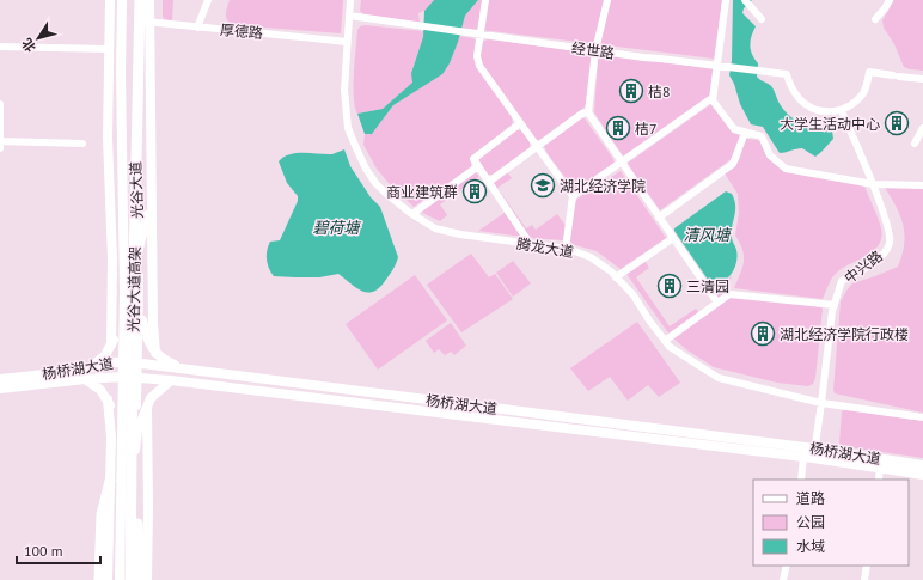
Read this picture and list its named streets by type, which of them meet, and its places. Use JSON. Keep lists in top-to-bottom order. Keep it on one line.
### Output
{"streets":{"highway":["光谷大道高架"],"main road":["光谷大道","杨桥湖大道"],"street":["厚德路","经世路","腾龙大道","中兴路"]},"crossings":[["厚德路","光谷大道"],["厚德路","腾龙大道"],["经世路","腾龙大道"],["经世路","中兴路"],["光谷大道","光谷大道高架"],["光谷大道","杨桥湖大道"],["腾龙大道","中兴路"],["中兴路","杨桥湖大道"]],"water":["碧荷塘","清风塘"],"places":{"building":["桔8","大学生活动中心","桔7","商业建筑群","三清园","湖北经济学院行政楼"],"school or university":["湖北经济学院"]},"legend":["道路","公园","水域"],"scale_bar":"100 m","north":"bottom left"}
